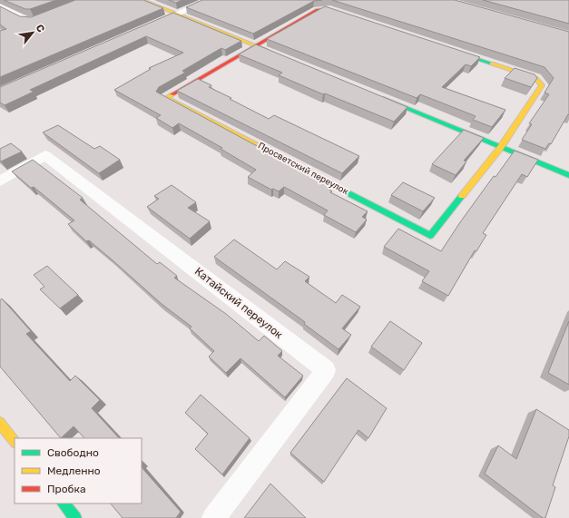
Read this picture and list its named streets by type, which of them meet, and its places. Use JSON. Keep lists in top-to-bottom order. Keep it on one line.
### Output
{"streets":{"street":["Просветский переулок","Катайский переулок"]},"legend":["Свободно","Медленно","Пробка"],"north":"top right"}
